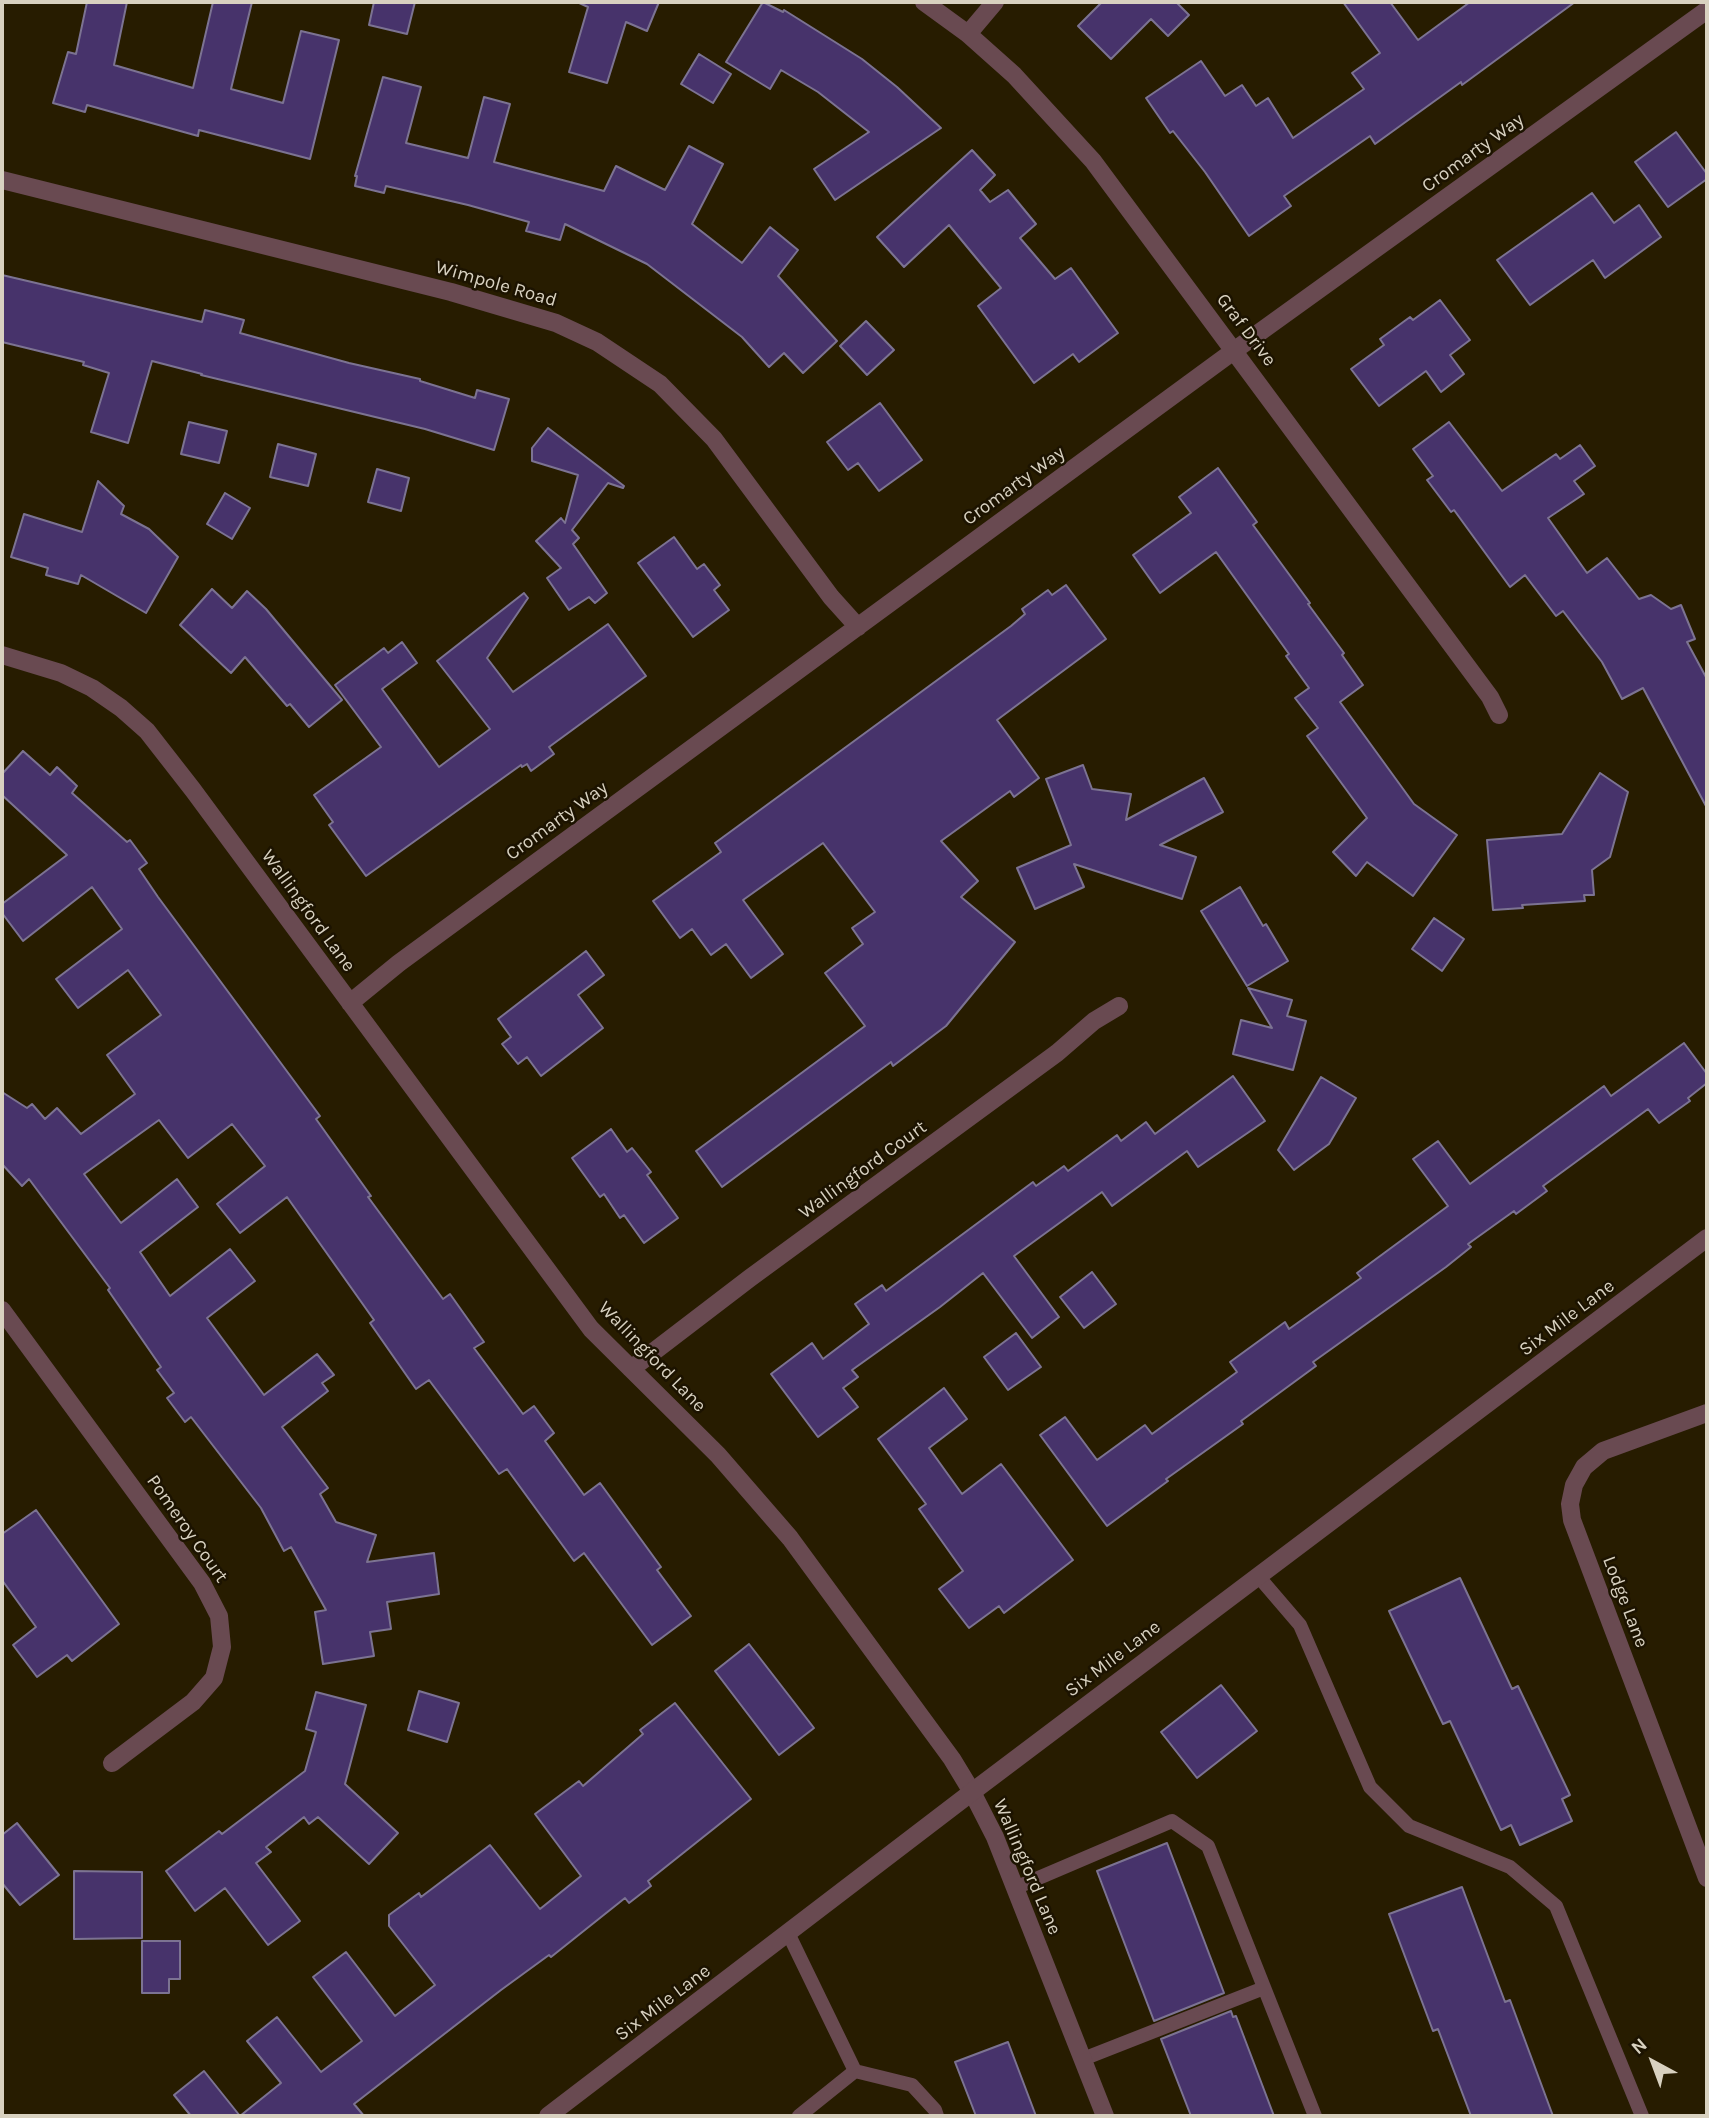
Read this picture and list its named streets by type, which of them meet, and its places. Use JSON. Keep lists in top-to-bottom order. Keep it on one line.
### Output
{"streets":{"street":["Cromarty Way","Wimpole Road","Graf Drive","Wallingford Lane","Wallingford Court","Six Mile Lane","Pomeroy Court","Lodge Lane"]},"crossings":[["Cromarty Way","Wimpole Road"],["Cromarty Way","Graf Drive"],["Cromarty Way","Wallingford Lane"],["Wallingford Lane","Wallingford Court"],["Wallingford Lane","Six Mile Lane"]],"north":"top left"}
